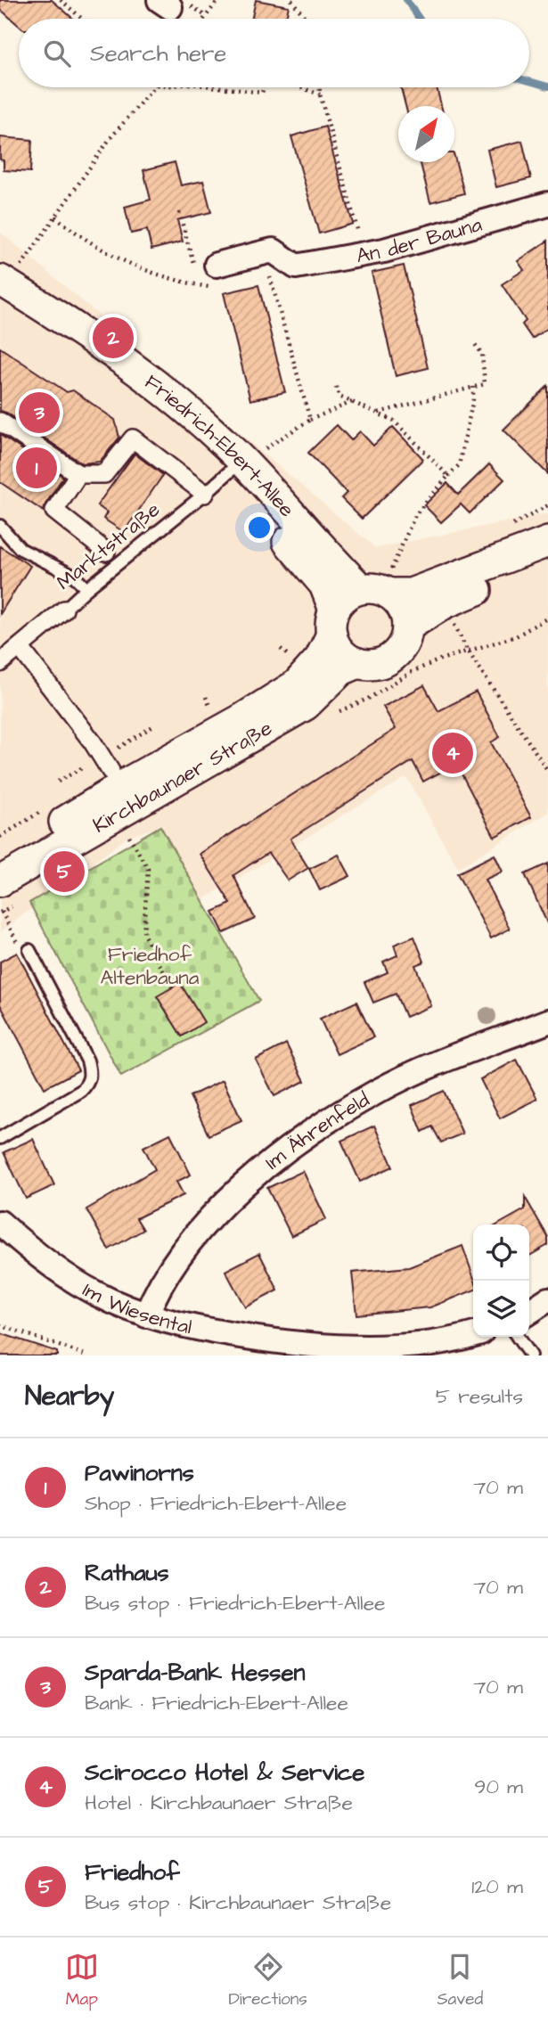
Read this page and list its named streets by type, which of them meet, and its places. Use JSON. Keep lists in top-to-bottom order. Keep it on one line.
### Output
{"streets":{"street":["An der Bauna","Friedrich-Ebert-Allee","Marktstraße","Kirchbaunaer Straße","Im Ährenfeld","Im Wiesental"]},"crossings":[["Friedrich-Ebert-Allee","Marktstraße"],["Friedrich-Ebert-Allee","Kirchbaunaer Straße"],["Im Ährenfeld","Im Wiesental"]],"parks":["Friedhof Altenbauna"],"north":"top right","page":{"search":"Search here","pins":["2","3","1","4","5"],"heading":["Nearby","5 results"],"list":[{"mark":"1","name":"Pawinorns","note":"Shop · Friedrich-Ebert-Allee","value":"70 m"},{"mark":"2","name":"Rathaus","note":"Bus stop · Friedrich-Ebert-Allee","value":"70 m"},{"mark":"3","name":"Sparda-Bank Hessen","note":"Bank · Friedrich-Ebert-Allee","value":"70 m"},{"mark":"4","name":"Scirocco Hotel & Service","note":"Hotel · Kirchbaunaer Straße","value":"90 m"},{"mark":"5","name":"Friedhof","note":"Bus stop · Kirchbaunaer Straße","value":"120 m"}],"nav":["Map","Directions","Saved"]}}
